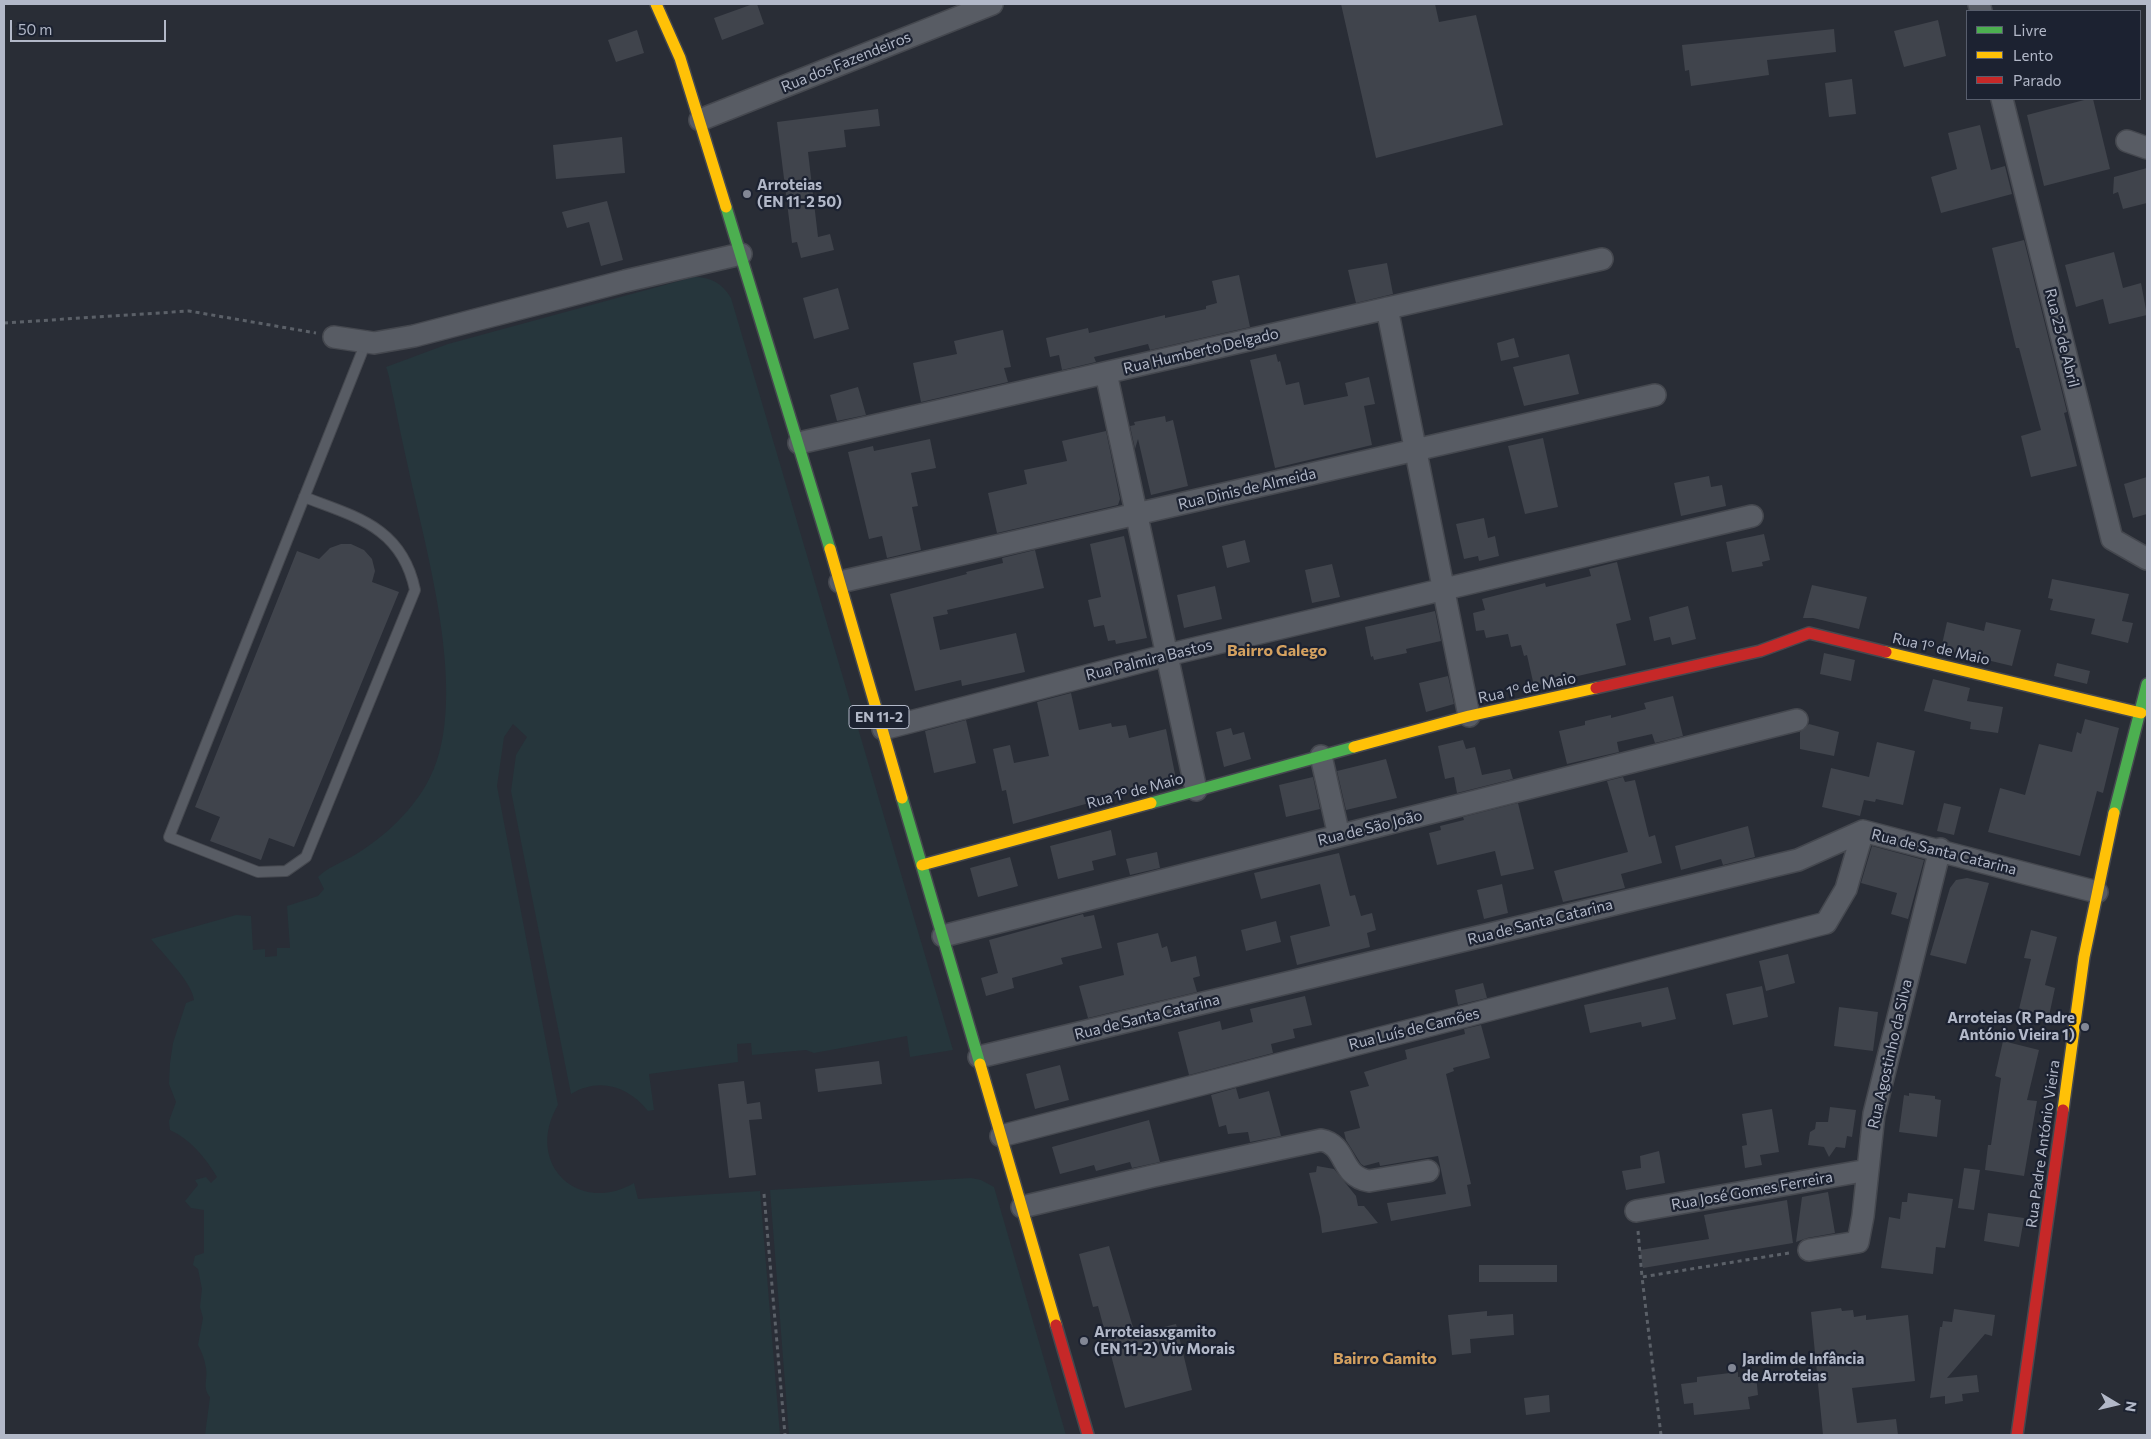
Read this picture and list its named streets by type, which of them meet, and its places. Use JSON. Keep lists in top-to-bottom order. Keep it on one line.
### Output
{"streets":{"street":["Rua dos Fazendeiros","Rua 25 de Abril","Rua Humberto Delgado","Rua Dinis de Almeida","Rua 1º de Maio","Rua Palmira Bastos","EN 11-2","Rua de São João","Rua de Santa Catarina","Rua Luís de Camões","Rua Agostinho da Silva","Rua Padre António Vieira","Rua José Gomes Ferreira"]},"crossings":[["Rua dos Fazendeiros","EN 11-2"],["Rua Humberto Delgado","EN 11-2"],["Rua Dinis de Almeida","EN 11-2"],["Rua 1º de Maio","EN 11-2"],["Rua 1º de Maio","Rua Padre António Vieira"],["Rua Palmira Bastos","EN 11-2"],["EN 11-2","Rua de São João"],["EN 11-2","Rua de Santa Catarina"],["EN 11-2","Rua Luís de Camões"],["Rua de Santa Catarina","Rua Luís de Camões"],["Rua de Santa Catarina","Rua Agostinho da Silva"],["Rua de Santa Catarina","Rua Padre António Vieira"],["Rua Agostinho da Silva","Rua José Gomes Ferreira"]],"districts":["Bairro Galego","Bairro Gamito"],"places":["Arroteias (EN 11-2 50)","Arroteias (R Padre António Vieira 1)","Arroteiasxgamito (EN 11-2) Viv Morais","Jardim de Infância de Arroteias"],"legend":["Livre","Lento","Parado"],"scale_bar":"50 m","north":"right"}
